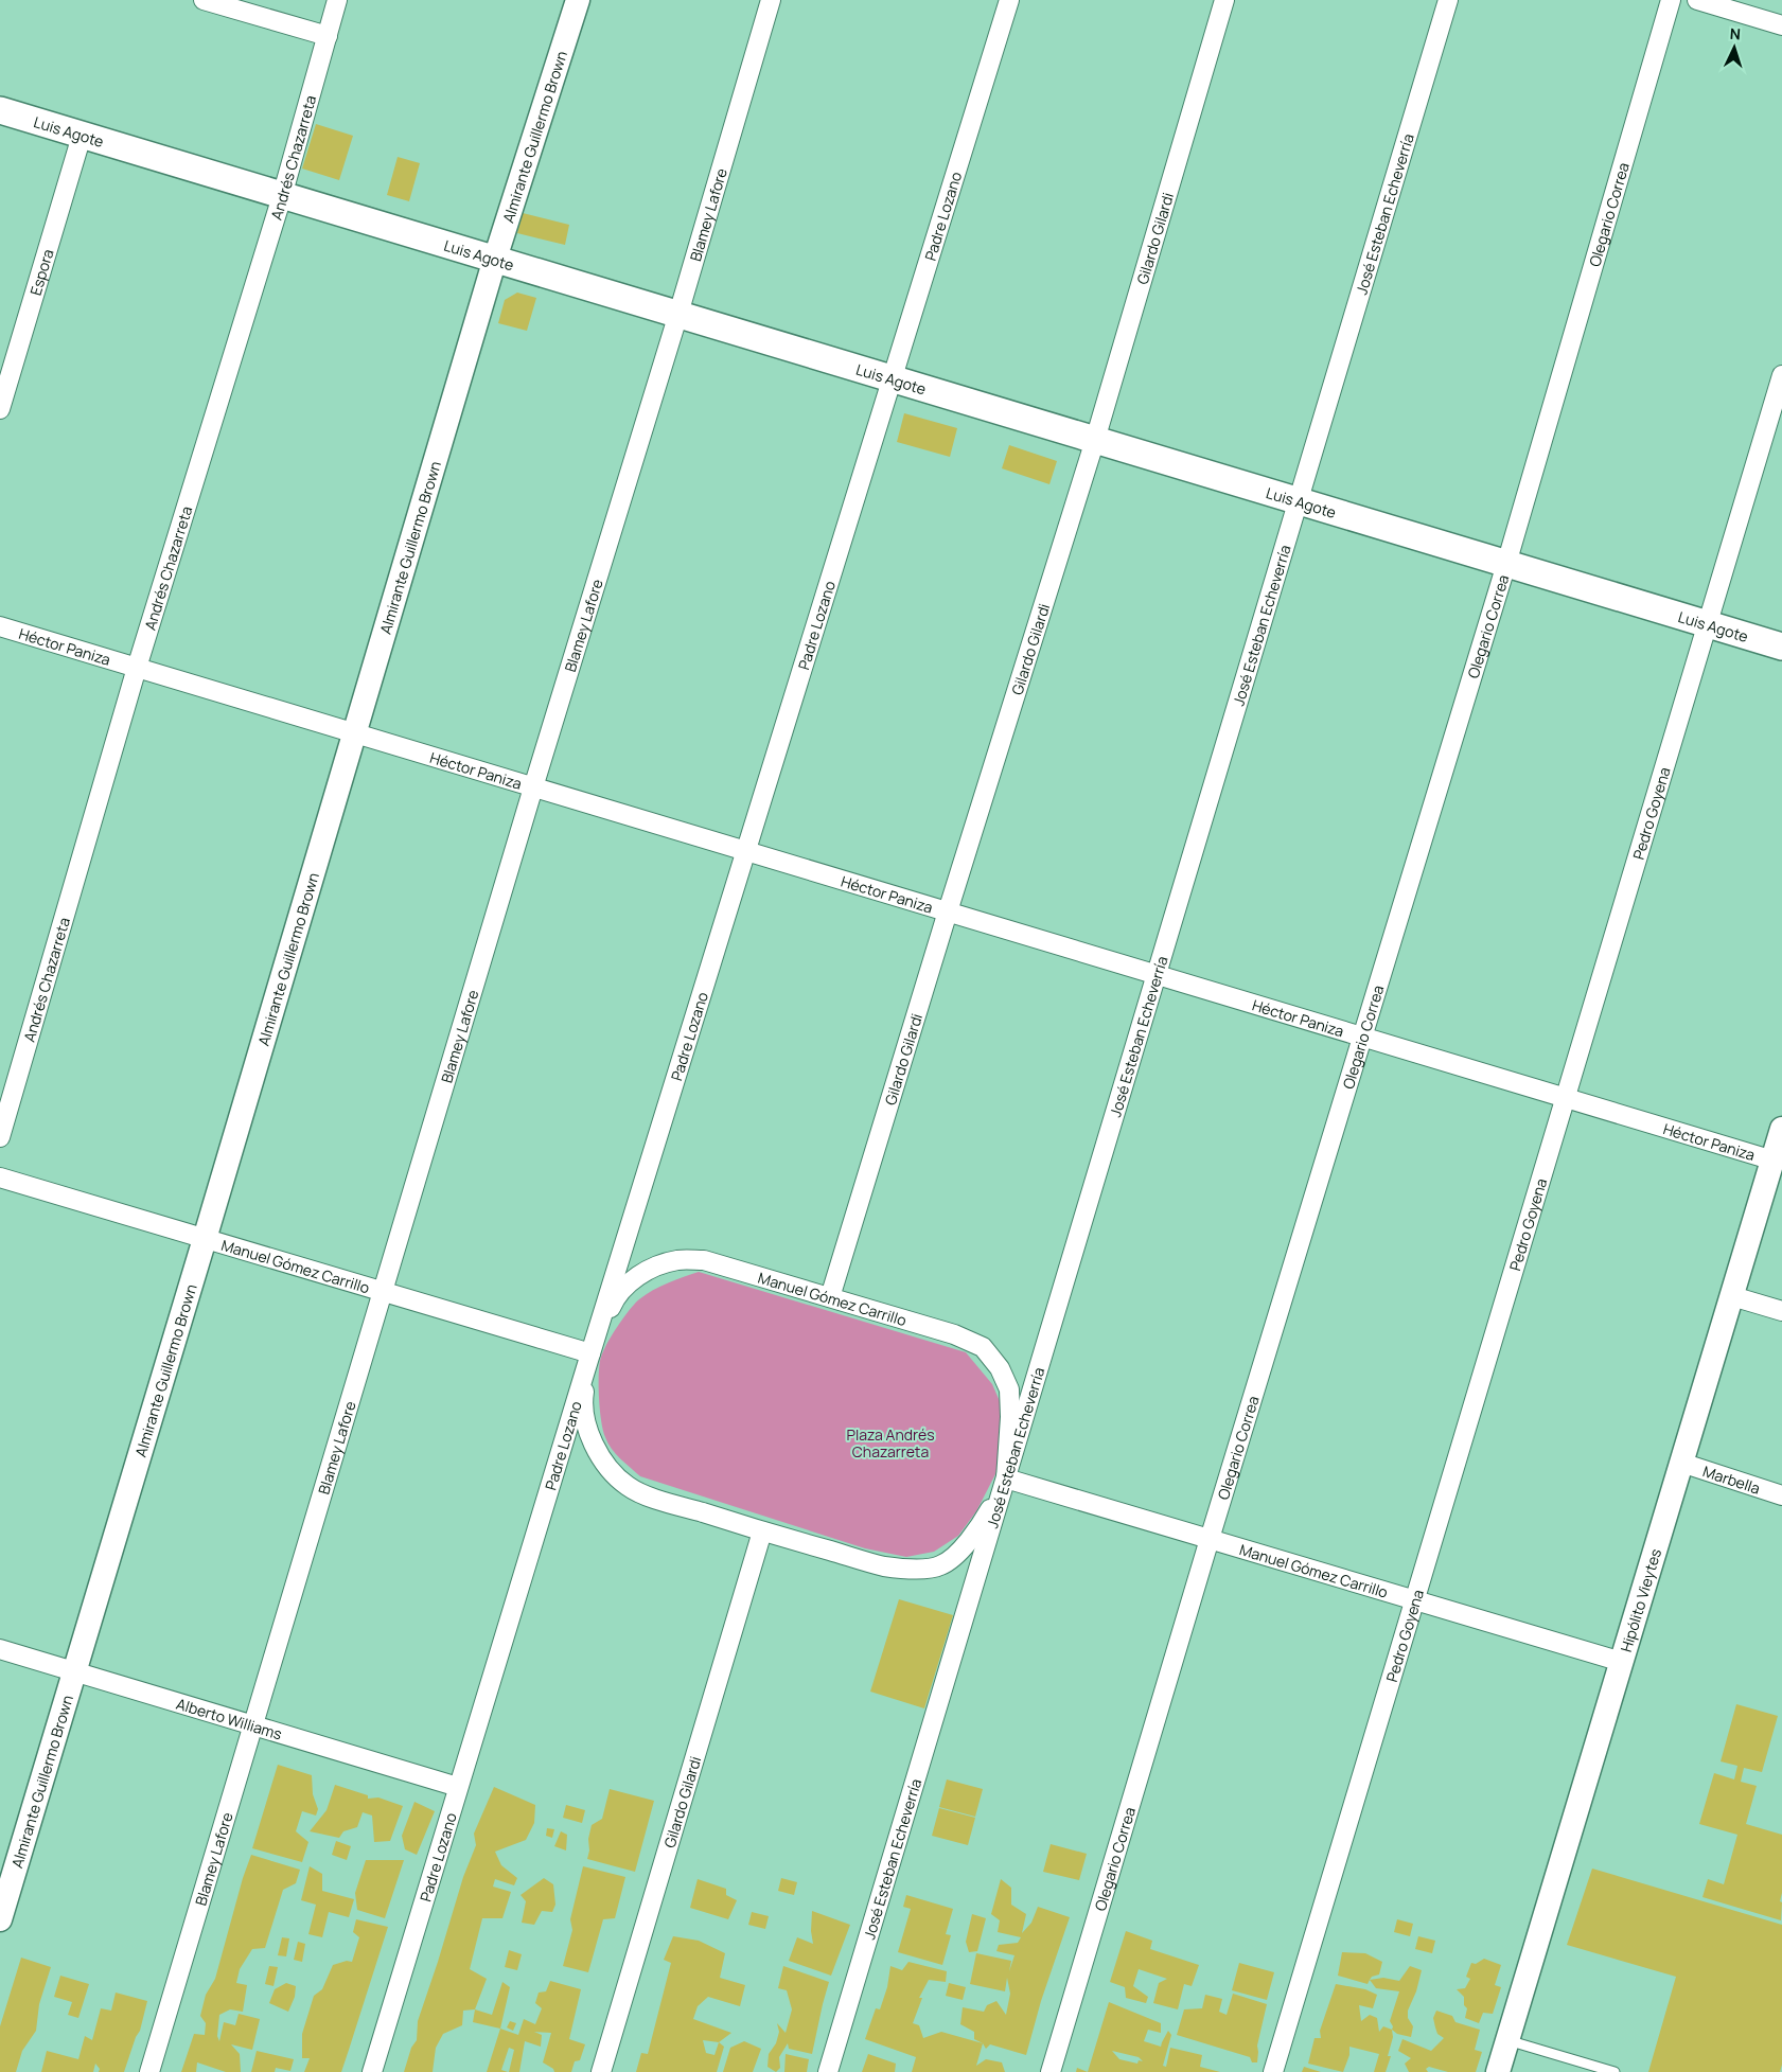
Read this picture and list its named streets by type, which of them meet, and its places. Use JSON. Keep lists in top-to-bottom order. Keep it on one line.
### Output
{"streets":{"main road":["Luis Agote"],"street":["Almirante Guillermo Brown","Andrés Chazarreta","José Esteban Echeverría","Blamey Lafore","Olegario Correa","Padre Lozano","Gilardo Gilardi","Espora","Héctor Paniza","Pedro Goyena","Manuel Gómez Carrillo","Marbella","Hipólito Vieytes","Alberto Williams"]},"crossings":[["Luis Agote","Almirante Guillermo Brown"],["Luis Agote","Andrés Chazarreta"],["Luis Agote","José Esteban Echeverría"],["Luis Agote","Blamey Lafore"],["Luis Agote","Olegario Correa"],["Luis Agote","Padre Lozano"],["Luis Agote","Gilardo Gilardi"],["Luis Agote","Espora"],["Luis Agote","Pedro Goyena"],["Almirante Guillermo Brown","Héctor Paniza"],["Almirante Guillermo Brown","Manuel Gómez Carrillo"],["Almirante Guillermo Brown","Alberto Williams"],["Andrés Chazarreta","Héctor Paniza"],["José Esteban Echeverría","Héctor Paniza"],["José Esteban Echeverría","Manuel Gómez Carrillo"],["Blamey Lafore","Héctor Paniza"],["Blamey Lafore","Manuel Gómez Carrillo"],["Blamey Lafore","Alberto Williams"],["Olegario Correa","Héctor Paniza"],["Olegario Correa","Manuel Gómez Carrillo"],["Padre Lozano","Héctor Paniza"],["Padre Lozano","Manuel Gómez Carrillo"],["Padre Lozano","Alberto Williams"],["Gilardo Gilardi","Héctor Paniza"],["Gilardo Gilardi","Manuel Gómez Carrillo"],["Héctor Paniza","Pedro Goyena"],["Héctor Paniza","Hipólito Vieytes"],["Pedro Goyena","Manuel Gómez Carrillo"],["Manuel Gómez Carrillo","Hipólito Vieytes"],["Marbella","Hipólito Vieytes"]],"parks":["Plaza Andrés Chazarreta"],"north":"top"}
